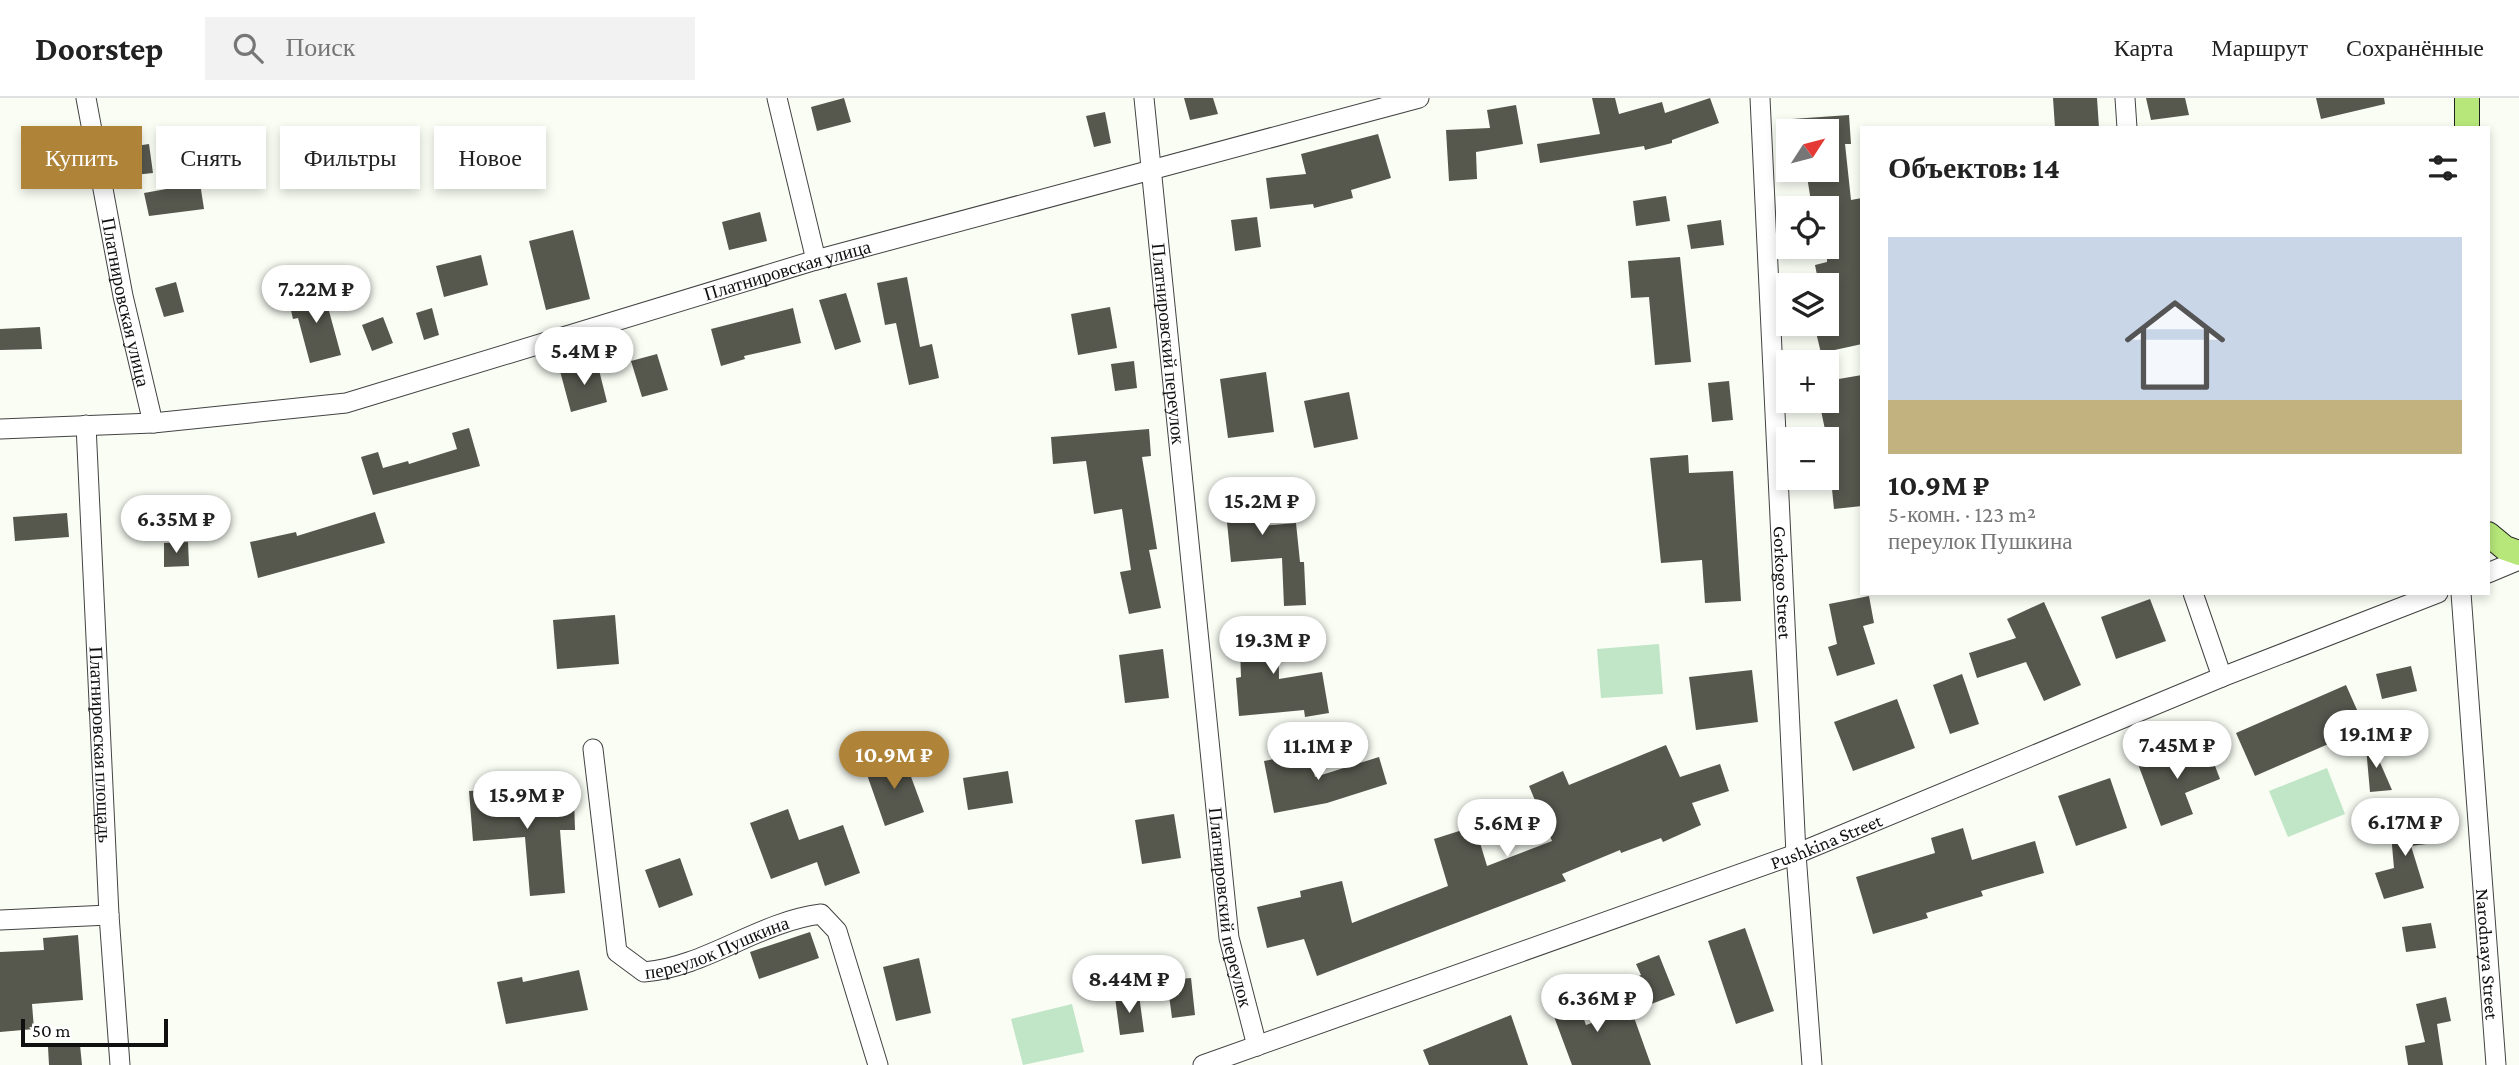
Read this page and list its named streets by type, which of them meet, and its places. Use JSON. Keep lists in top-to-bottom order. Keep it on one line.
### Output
{"streets":{"street":["Платнировская улица","Платнировский переулок","Gorkogo Street","Платнировская площадь","Pushkina Street","переулок Пушкина","Narodnaya Street"]},"crossings":[["Платнировская улица","Платнировский переулок"],["Платнировская улица","Платнировская площадь"],["Платнировский переулок","Pushkina Street"],["Gorkogo Street","Pushkina Street"]],"scale_bar":"50 m","north":"top right","page":{"header":"Doorstep","search":"Поиск","nav":["Карта","Маршрут","Сохранённые"],"map_buttons":["+","−"],"chip":["Купить","Снять","Фильтры","Новое"],"heading":"Объектов: 14","list":[{"name":"10.9M ₽","note":"5-комн. · 123 m² · переулок Пушкина"}],"price":["7.22M ₽","5.4M ₽","15.2M ₽","6.35M ₽","19.3M ₽","19.1M ₽","7.45M ₽","11.1M ₽","10.9M ₽","15.9M ₽","6.17M ₽","5.6M ₽","8.44M ₽","6.36M ₽"],"scale":"50 m"}}
